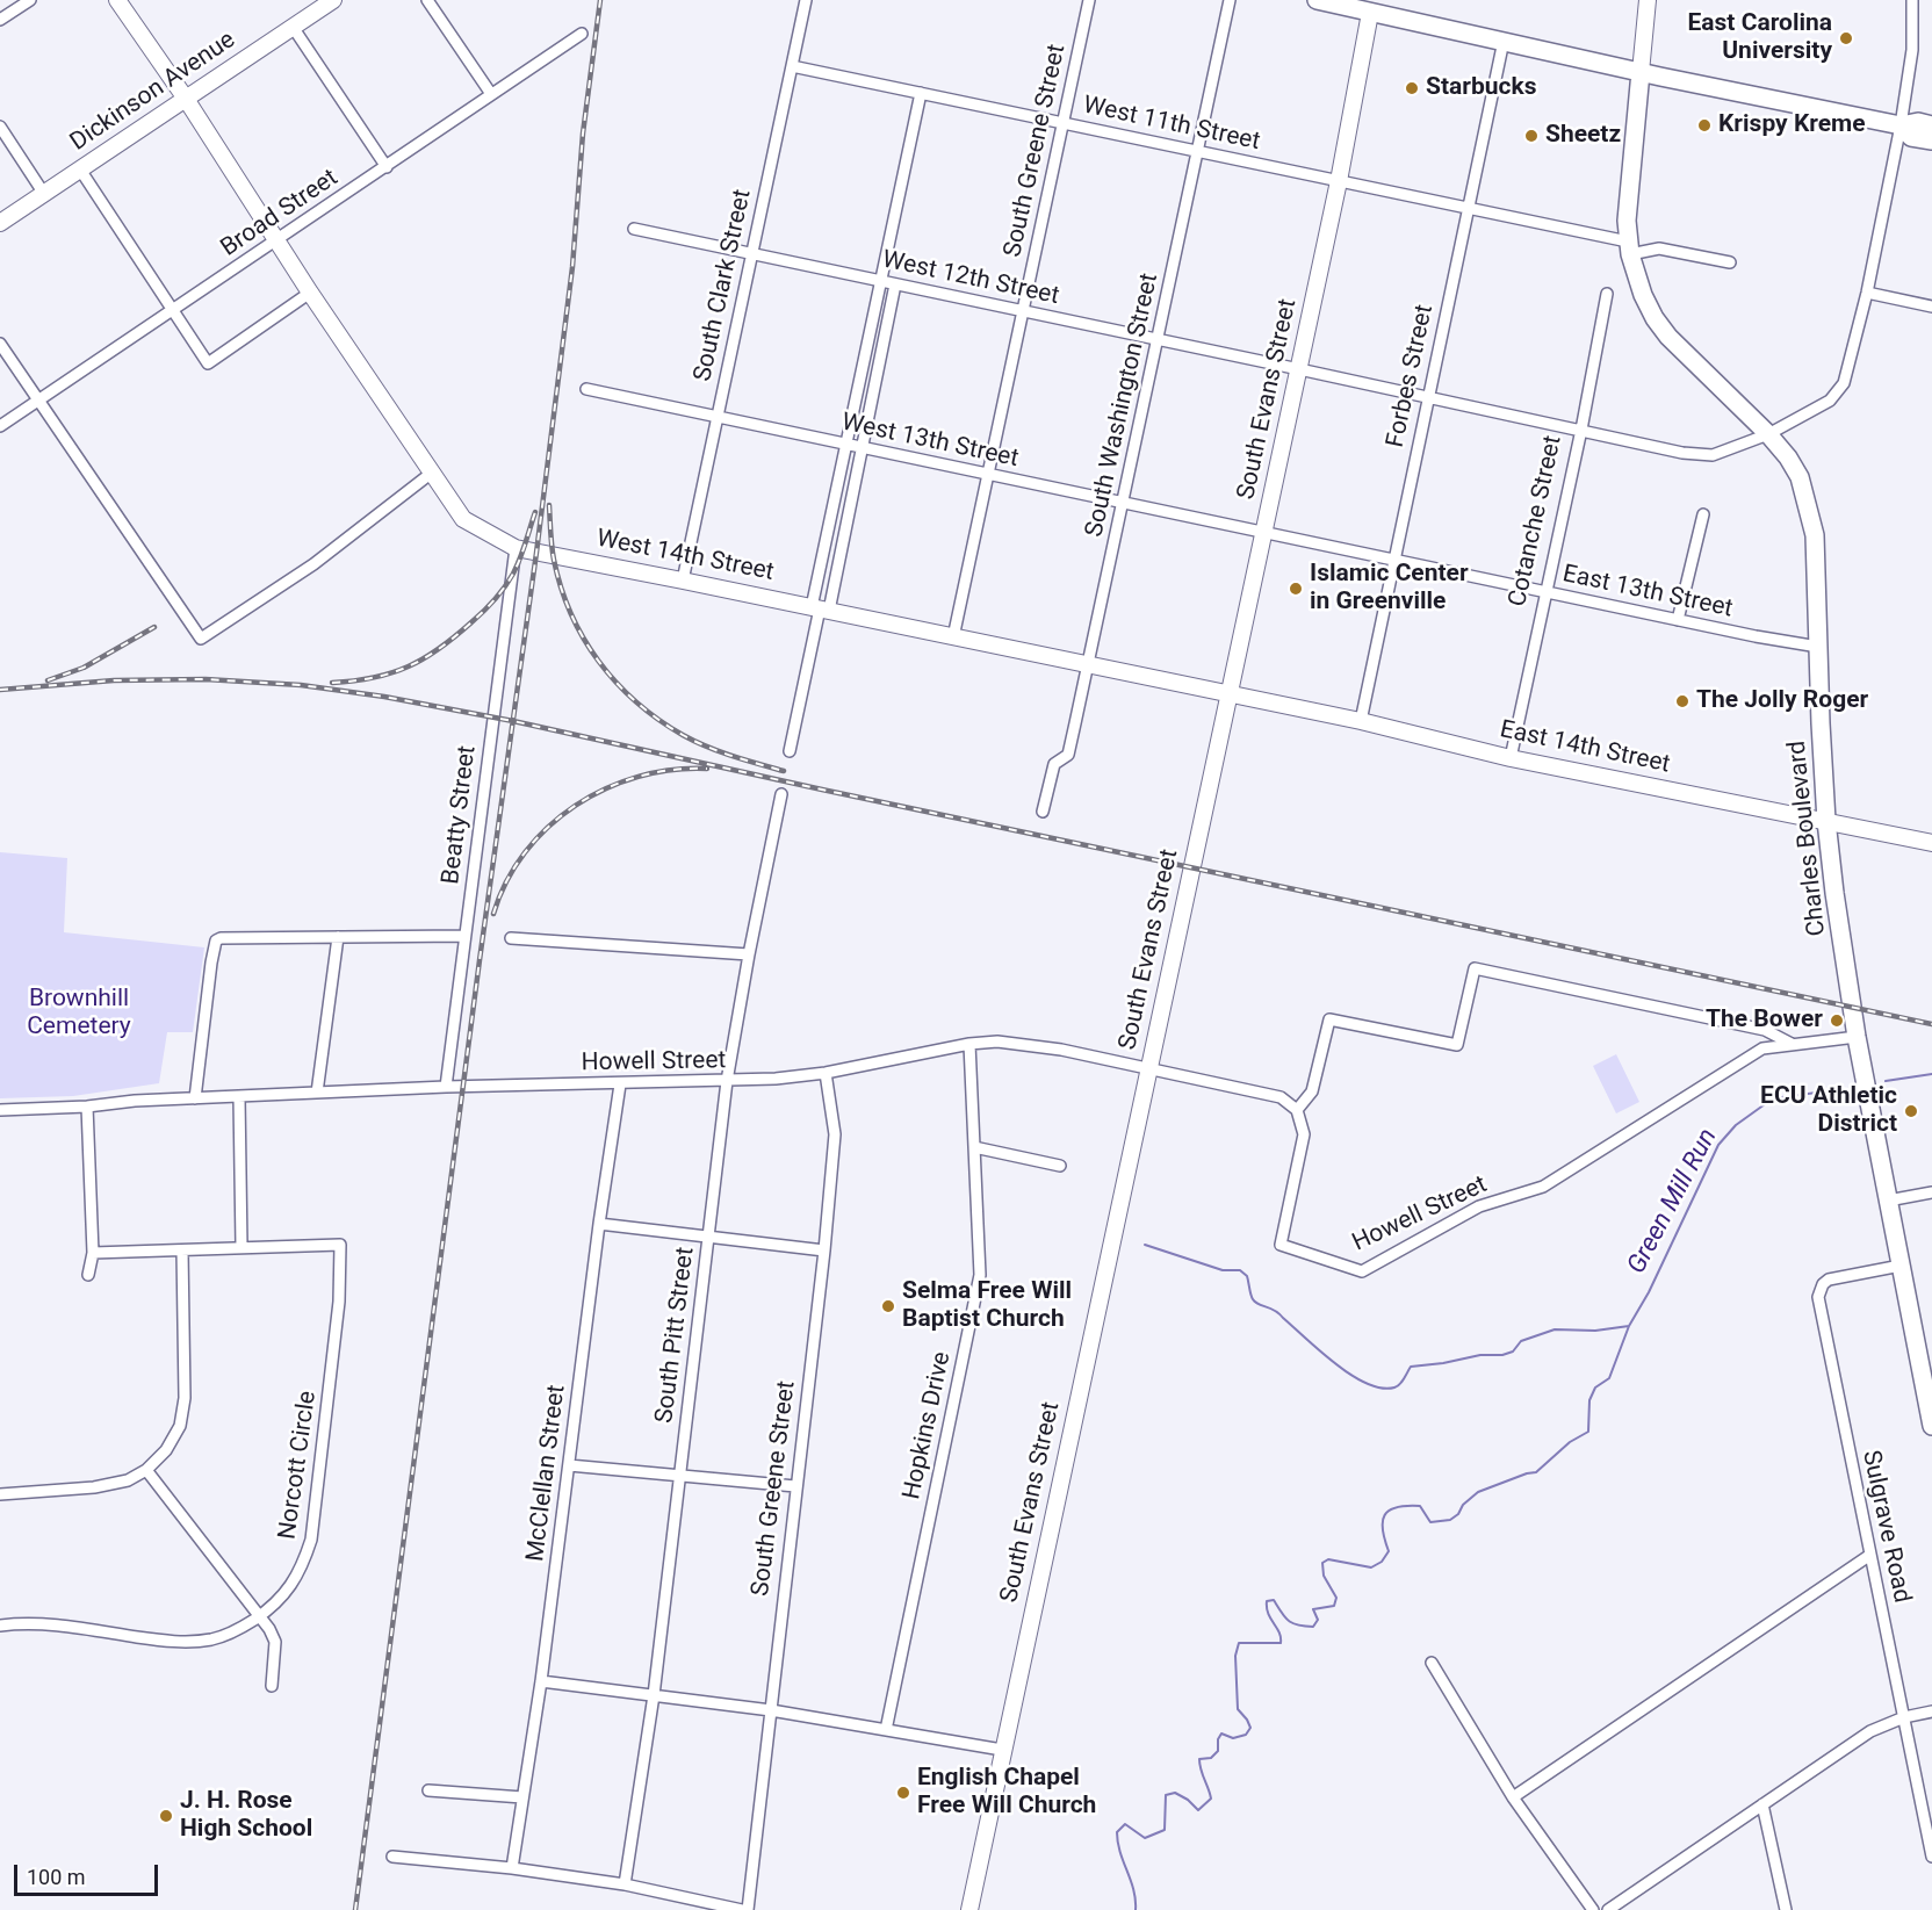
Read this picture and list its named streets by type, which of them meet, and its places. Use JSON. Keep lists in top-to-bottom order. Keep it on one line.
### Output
{"streets":{"main road":["Dickinson Avenue","South Evans Street","West 14th Street","East 14th Street","Charles Boulevard"],"street":["West 11th Street","South Greene Street","Broad Street","West 12th Street","South Clark Street","Forbes Street","South Washington Street","West 13th Street","Cotanche Street","East 13th Street","Beatty Street","Howell Street","South Pitt Street","Hopkins Drive","Norcott Circle","McClellan Street","Sulgrave Road"]},"crossings":[["Dickinson Avenue","West 14th Street"],["West 11th Street","South Greene Street"],["West 11th Street","South Clark Street"],["West 11th Street","Forbes Street"],["West 11th Street","South Evans Street"],["West 11th Street","South Washington Street"],["West 11th Street","Charles Boulevard"],["South Greene Street","West 12th Street"],["South Greene Street","West 13th Street"],["South Greene Street","West 14th Street"],["South Greene Street","Howell Street"],["Broad Street","West 14th Street"],["West 12th Street","South Clark Street"],["West 12th Street","Forbes Street"],["West 12th Street","South Evans Street"],["West 12th Street","South Washington Street"],["West 12th Street","Cotanche Street"],["West 12th Street","Charles Boulevard"],["South Clark Street","West 13th Street"],["South Clark Street","West 14th Street"],["Forbes Street","East 13th Street"],["Forbes Street","East 14th Street"],["South Evans Street","West 13th Street"],["South Evans Street","West 14th Street"],["South Evans Street","East 13th Street"],["South Evans Street","East 14th Street"],["South Evans Street","Howell Street"],["South Washington Street","West 13th Street"],["South Washington Street","West 14th Street"],["West 13th Street","East 13th Street"],["Cotanche Street","East 13th Street"],["Cotanche Street","East 14th Street"],["West 14th Street","East 14th Street"],["West 14th Street","Beatty Street"],["East 13th Street","Charles Boulevard"],["East 14th Street","Charles Boulevard"],["Beatty Street","Howell Street"],["Charles Boulevard","Howell Street"],["Charles Boulevard","Sulgrave Road"],["Howell Street","South Pitt Street"],["Howell Street","Hopkins Drive"],["Howell Street","McClellan Street"]],"water":["Green Mill Run"],"parks":["Brownhill Cemetery"],"places":["East Carolina University","Starbucks","Krispy Kreme","Sheetz","Islamic Center in Greenville","The Jolly Roger","The Bower","ECU Athletic District","Selma Free Will Baptist Church","English Chapel Free Will Church","J. H. Rose High School"],"scale_bar":"100 m"}
